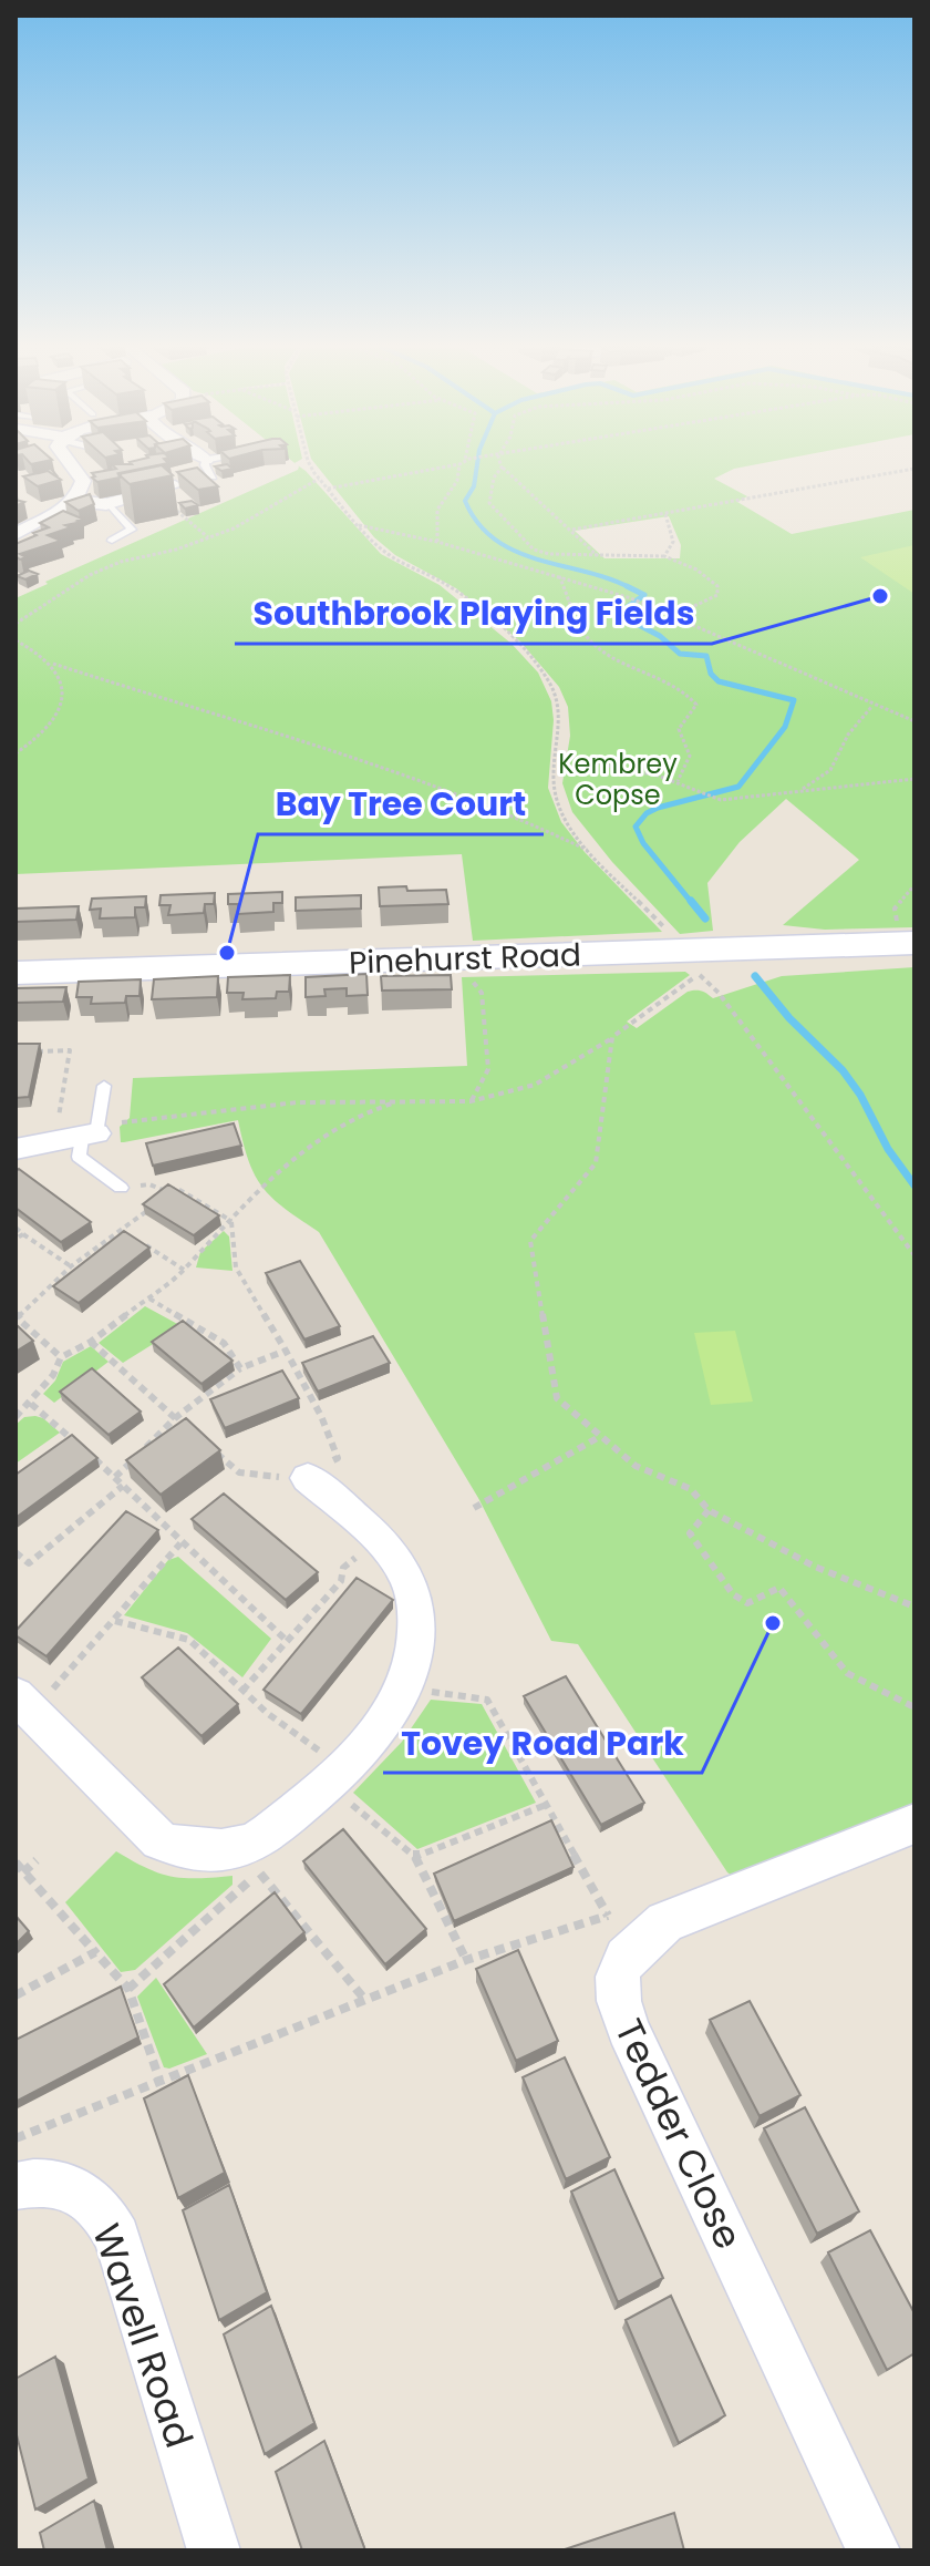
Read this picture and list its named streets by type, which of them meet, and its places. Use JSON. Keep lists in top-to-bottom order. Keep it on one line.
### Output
{"streets":{"street":["Pinehurst Road","Tedder Close","Wavell Road"]},"parks":["Kembrey Copse"],"places":["Southbrook Playing Fields","Bay Tree Court","Tovey Road Park"]}
